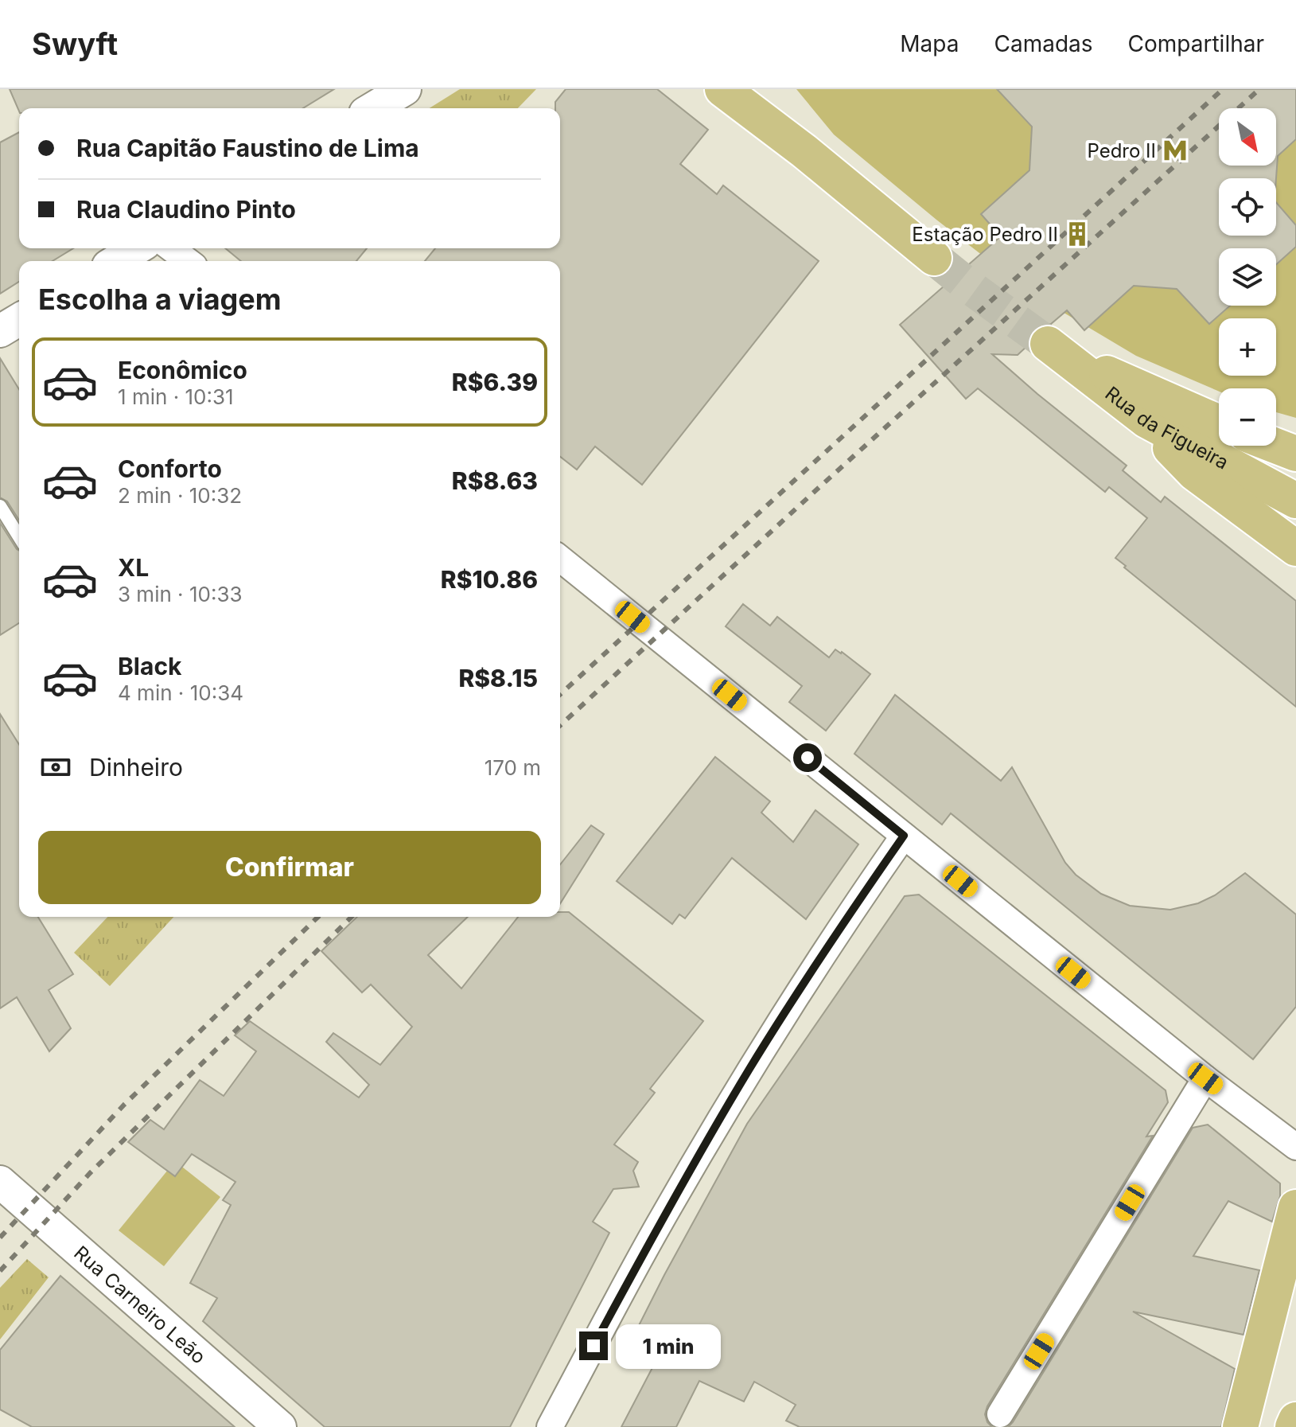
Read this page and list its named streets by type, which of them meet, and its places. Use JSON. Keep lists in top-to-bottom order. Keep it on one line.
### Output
{"streets":{"main road":["Rua da Figueira"],"street":["Rua Carneiro Leão"]},"places":{"metro station":["Pedro II"],"building":["Estação Pedro II"]},"north":"bottom right","page":{"header":"Swyft","nav":["Mapa","Camadas","Compartilhar"],"map_buttons":["+","−"],"banner":["Rua Capitão Faustino de Lima","Rua Claudino Pinto"],"heading":"Escolha a viagem","list":[{"name":"Econômico","note":"1 min · 10:31","value":"R$6.39"},{"name":"Conforto","note":"2 min · 10:32","value":"R$8.63"},{"name":"XL","note":"3 min · 10:33","value":"R$10.86"},{"name":"Black","note":"4 min · 10:34","value":"R$8.15"}],"pay":["Dinheiro","170 m"],"buttons":"Confirmar","bubble":"1 min"}}
